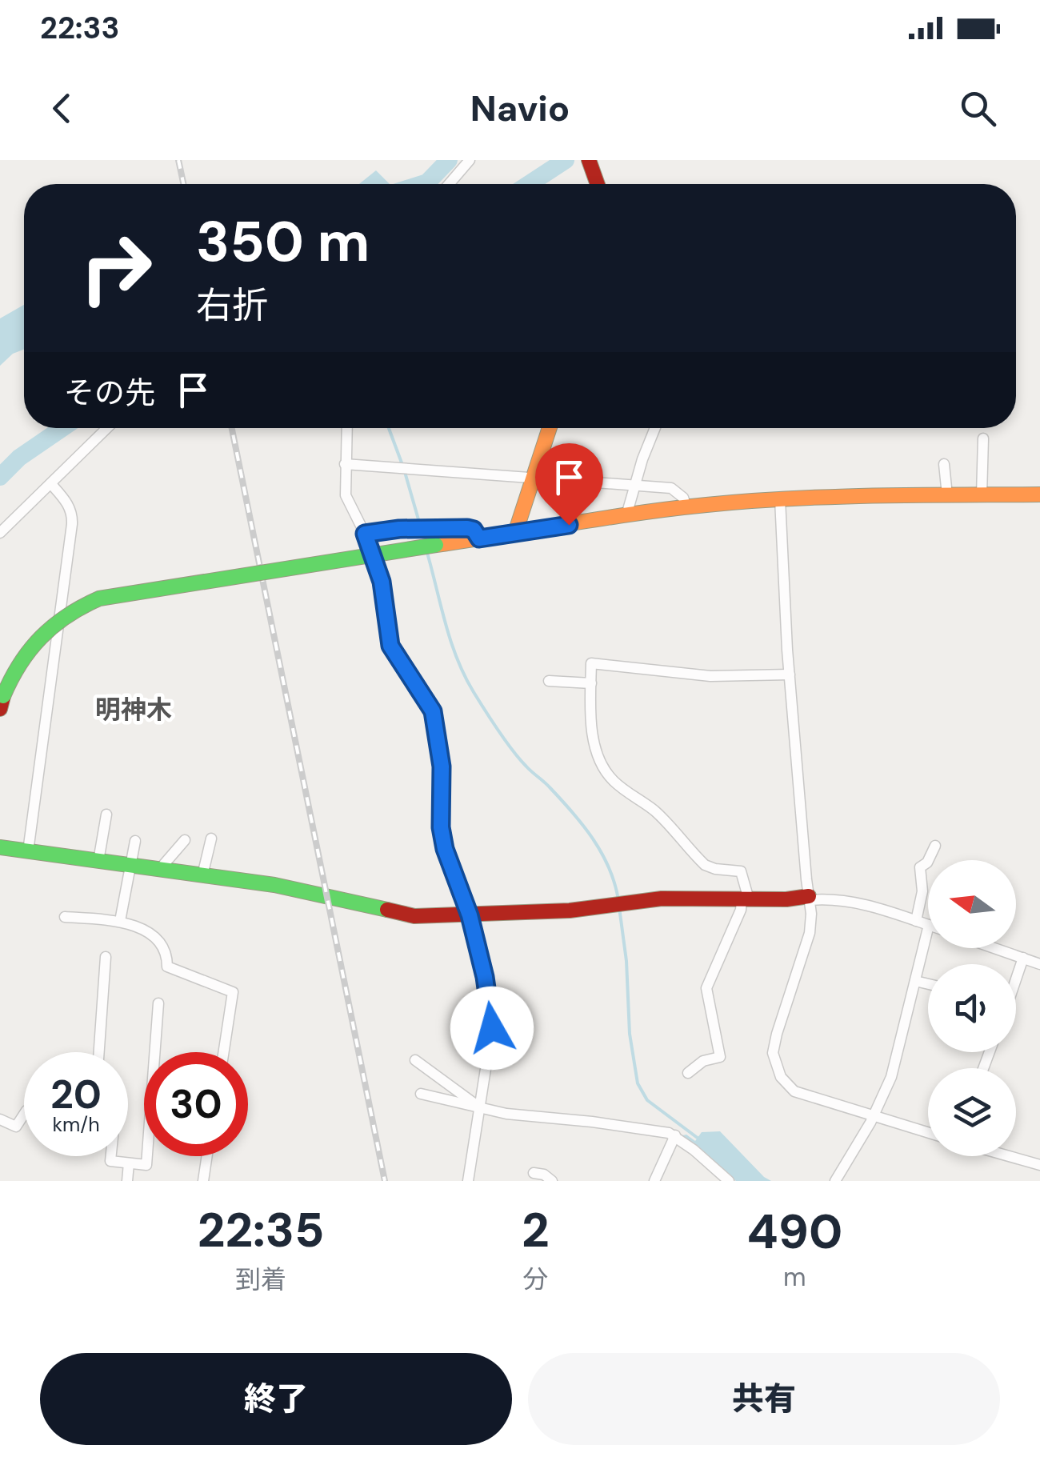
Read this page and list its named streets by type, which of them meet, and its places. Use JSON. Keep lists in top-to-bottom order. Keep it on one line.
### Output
{"districts":["明神木"],"north":"left","page":{"status":"22:33","header":"Navio","turn":["350 m","右折"],"then":"その先","speed":"20 km/h","limit":"30","eta":["22:35","到着","2","分","490","m"],"buttons":["終了","共有"]}}
